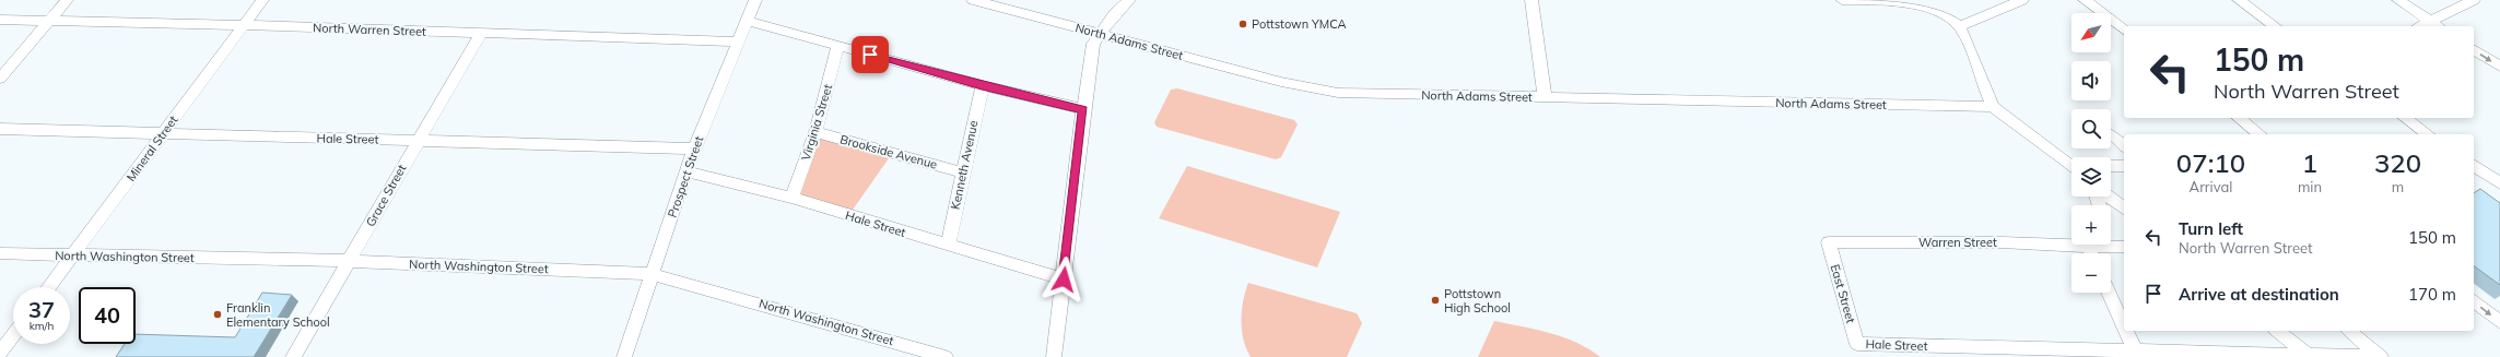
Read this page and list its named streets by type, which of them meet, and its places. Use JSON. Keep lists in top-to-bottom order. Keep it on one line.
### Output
{"streets":{"street":["North Warren Street","North Adams Street","Virginia Street","Hale Street","Mineral Street","Brookside Avenue","Kenneth Avenue","Prospect Street","Grace Street","Warren Street","North Washington Street","East Street"]},"crossings":[["North Warren Street","Mineral Street"],["North Warren Street","Prospect Street"],["North Warren Street","Grace Street"],["Virginia Street","Hale Street"],["Virginia Street","Brookside Avenue"],["Hale Street","Mineral Street"],["Hale Street","Kenneth Avenue"],["Hale Street","Prospect Street"],["Hale Street","Grace Street"],["Hale Street","East Street"],["Mineral Street","North Washington Street"],["Brookside Avenue","Kenneth Avenue"],["Prospect Street","North Washington Street"],["Grace Street","North Washington Street"],["Warren Street","East Street"]],"places":["Pottstown YMCA","Pottstown High School","Franklin Elementary School"],"north":"bottom left","page":{"map_buttons":["+","−"],"turn":["150 m","North Warren Street"],"eta":["07:10","Arrival","1","min","320","m"],"list":[{"name":"Turn left","note":"North Warren Street","value":"150 m"},{"name":"Arrive at destination","value":"170 m"}],"speed":"37 km/h","limit":"40"}}
